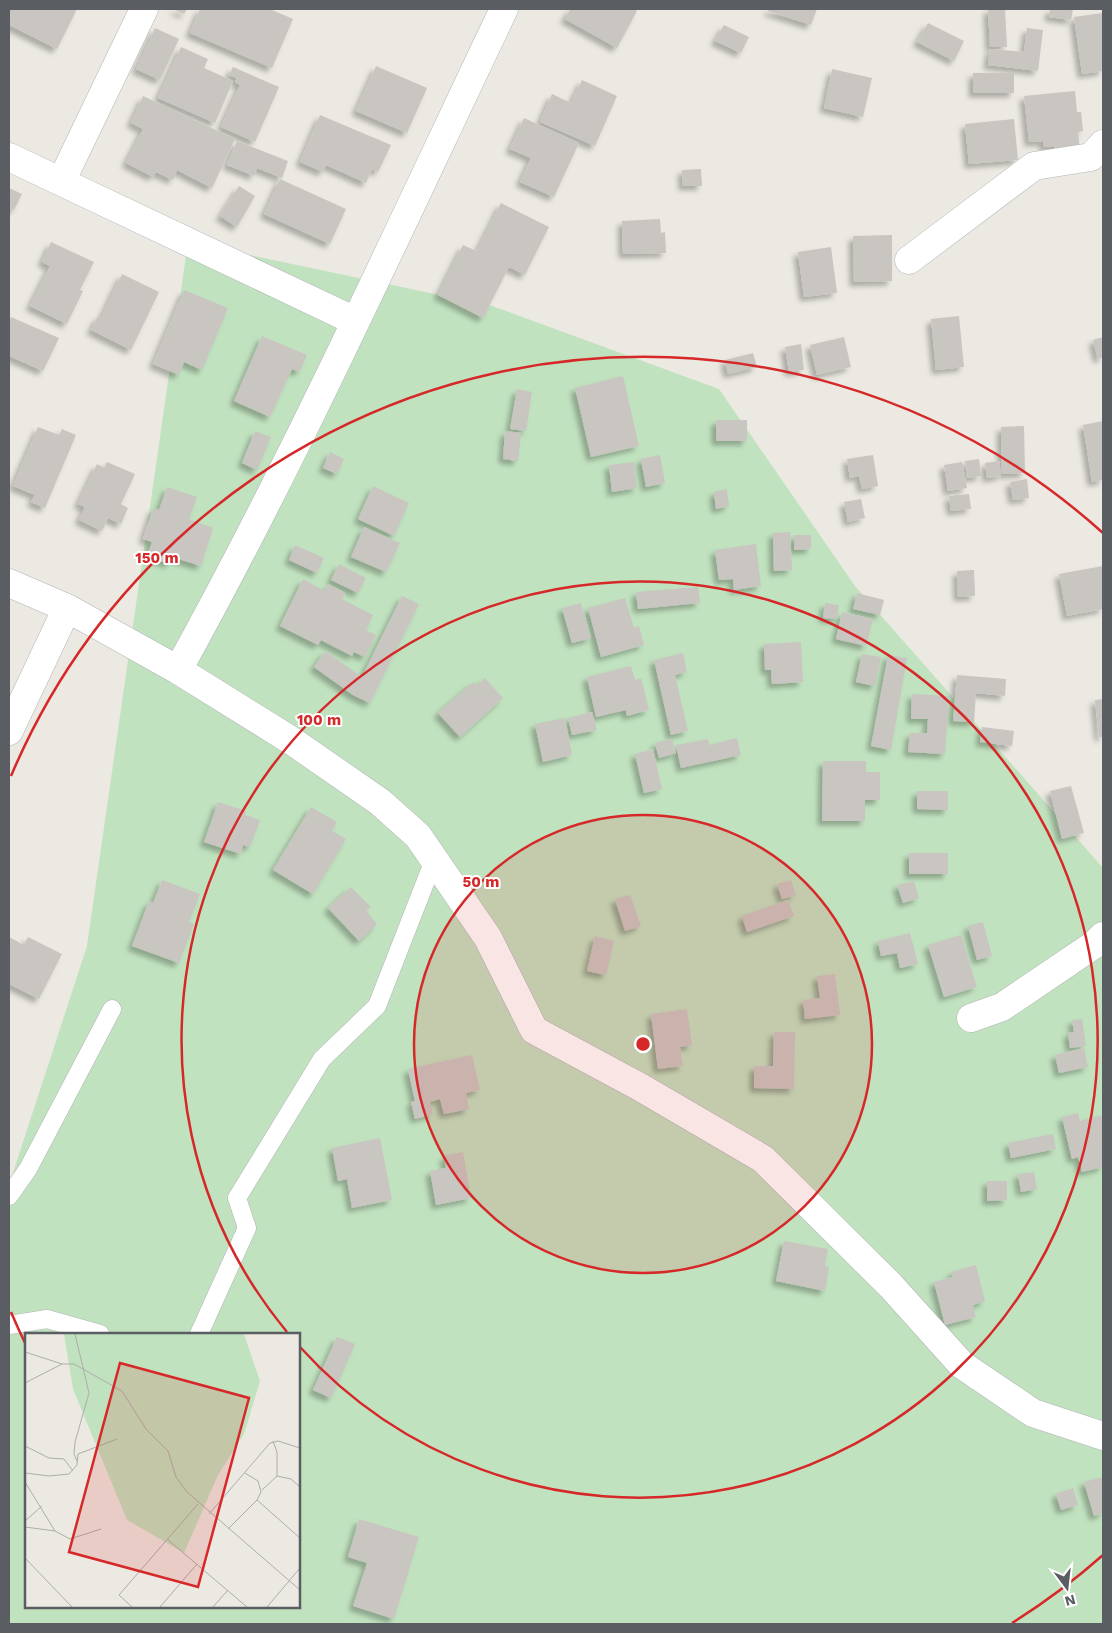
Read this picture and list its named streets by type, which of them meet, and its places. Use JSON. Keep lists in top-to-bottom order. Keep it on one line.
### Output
{"north":"bottom","rings":["150 m","100 m","50 m"]}
